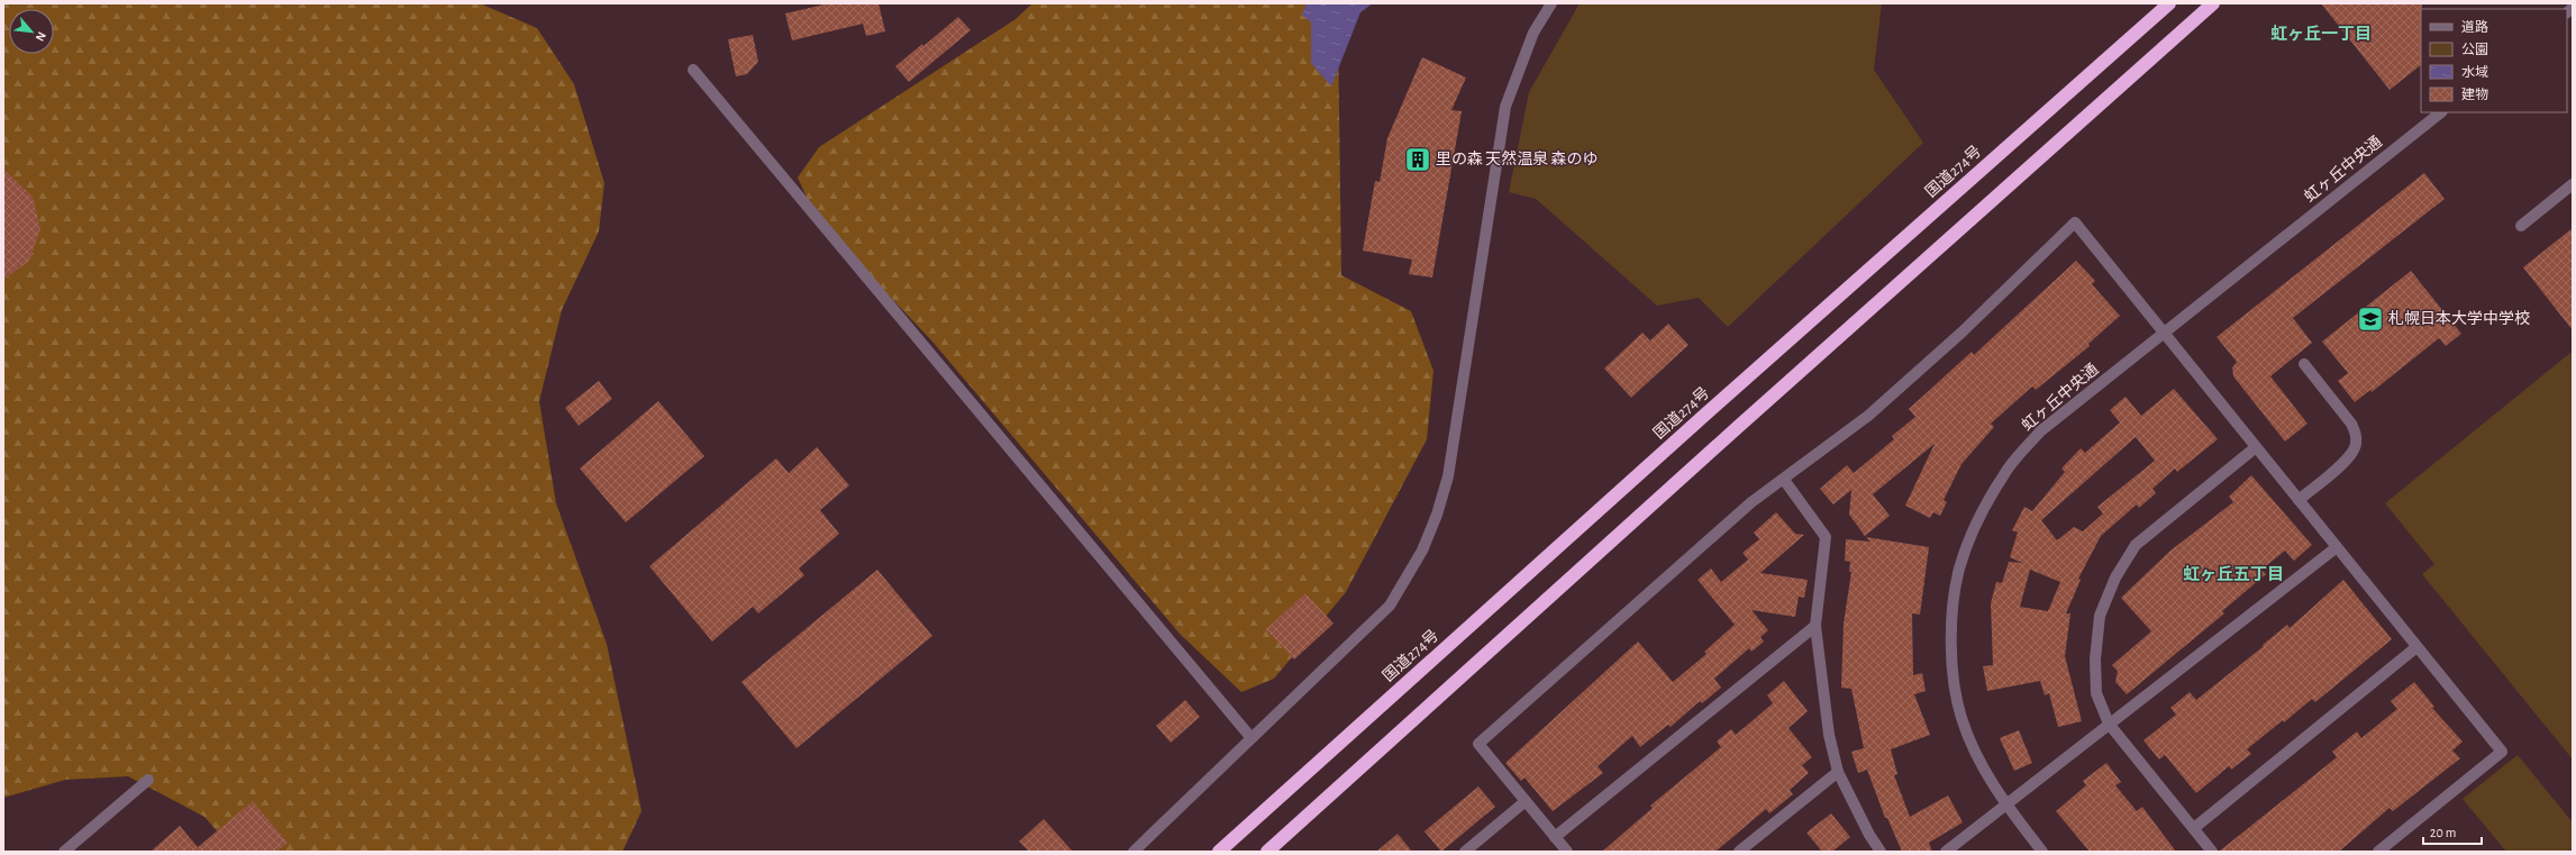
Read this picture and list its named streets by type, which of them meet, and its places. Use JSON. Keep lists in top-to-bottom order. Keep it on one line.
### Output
{"streets":{"highway":["国道274号"],"street":["虹ヶ丘中央通"]},"districts":["虹ヶ丘一丁目","虹ヶ丘五丁目"],"places":{"building":["里の森 天然温泉 森のゆ"],"school or university":["札幌日本大学中学校"]},"legend":["道路","公園","水域","建物"],"scale_bar":"20 m","north":"bottom right"}
